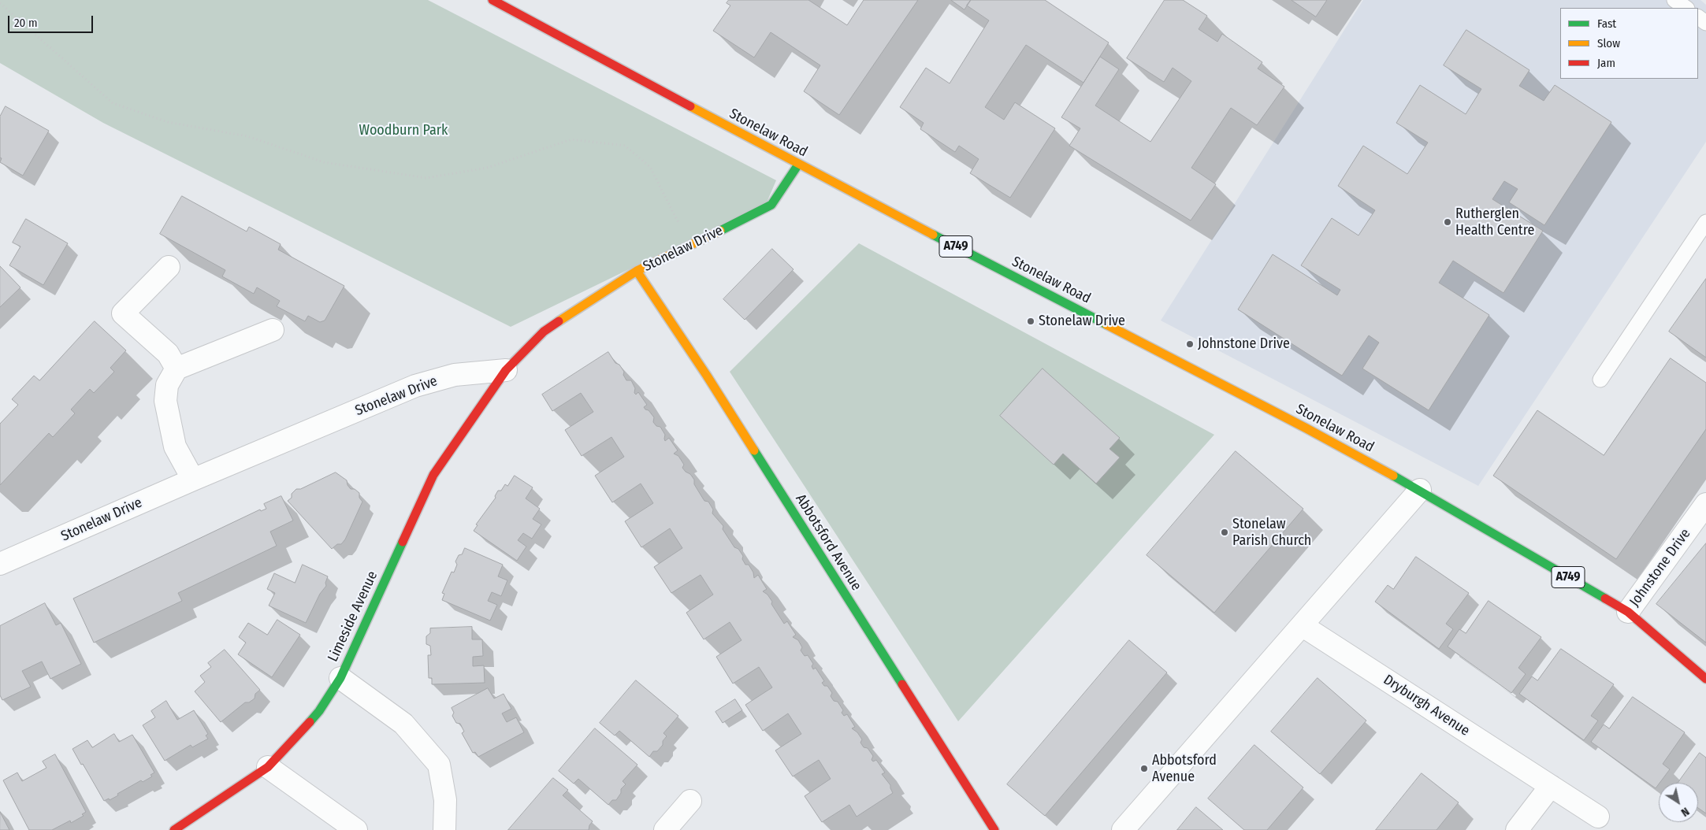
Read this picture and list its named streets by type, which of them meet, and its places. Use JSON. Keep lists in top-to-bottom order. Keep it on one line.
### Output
{"streets":{"street":["Stonelaw Road","A749","Stonelaw Drive","Abbotsford Avenue","Johnstone Drive","Limeside Avenue","Dryburgh Avenue"]},"crossings":[["Stonelaw Road","Stonelaw Drive"],["Stonelaw Road","Johnstone Drive"],["Stonelaw Drive","Abbotsford Avenue"],["Stonelaw Drive","Limeside Avenue"]],"parks":["Woodburn Park"],"places":["Rutherglen Health Centre","Stonelaw Drive","Johnstone Drive","Stonelaw Parish Church","Abbotsford Avenue"],"legend":["Fast","Slow","Jam"],"scale_bar":"20 m","north":"bottom right"}
